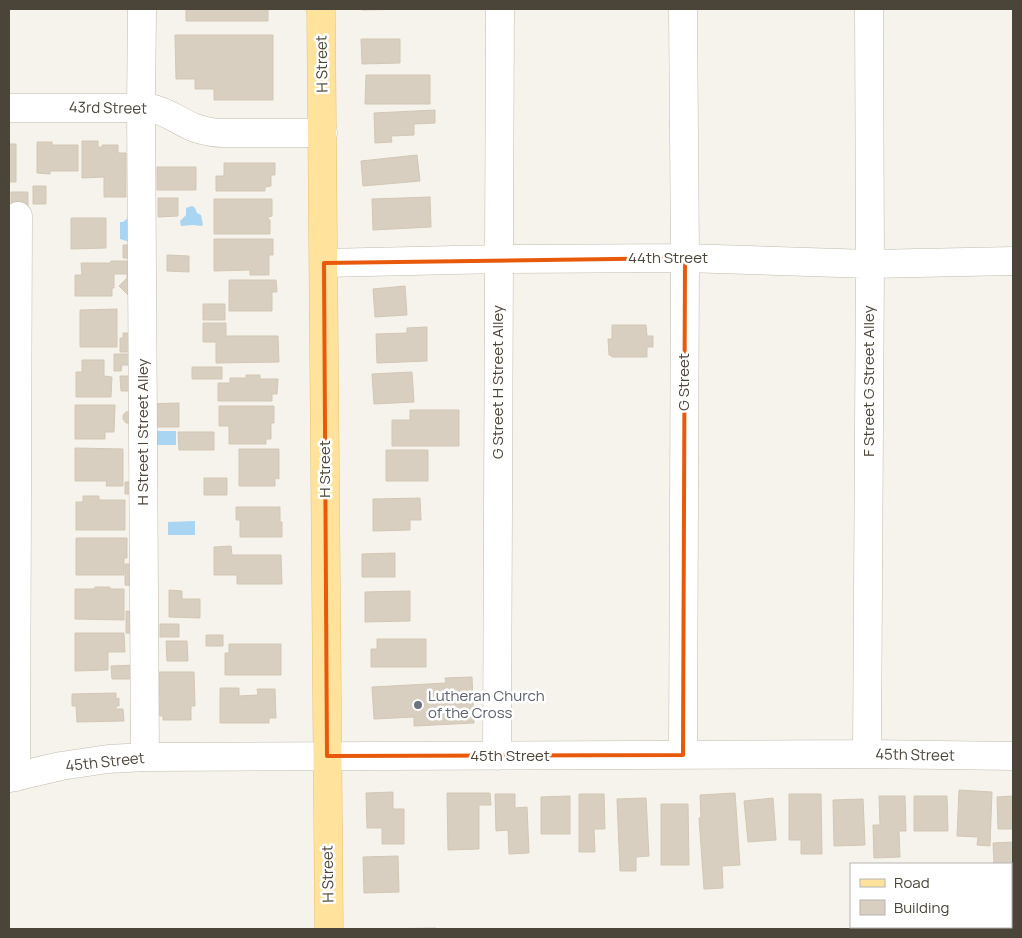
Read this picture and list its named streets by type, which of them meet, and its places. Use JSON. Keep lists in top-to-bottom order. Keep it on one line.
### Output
{"streets":{"main road":["H Street"],"street":["43rd Street","44th Street","F Street G Street Alley","G Street H Street Alley","G Street","H Street I Street Alley","45th Street"]},"crossings":[["H Street","43rd Street"],["H Street","44th Street"],["H Street","45th Street"],["43rd Street","H Street I Street Alley"],["44th Street","F Street G Street Alley"],["44th Street","G Street H Street Alley"],["44th Street","G Street"],["F Street G Street Alley","45th Street"],["G Street H Street Alley","45th Street"],["G Street","45th Street"],["H Street I Street Alley","45th Street"]],"places":["Lutheran Church of the Cross"],"legend":["Road","Building"]}
